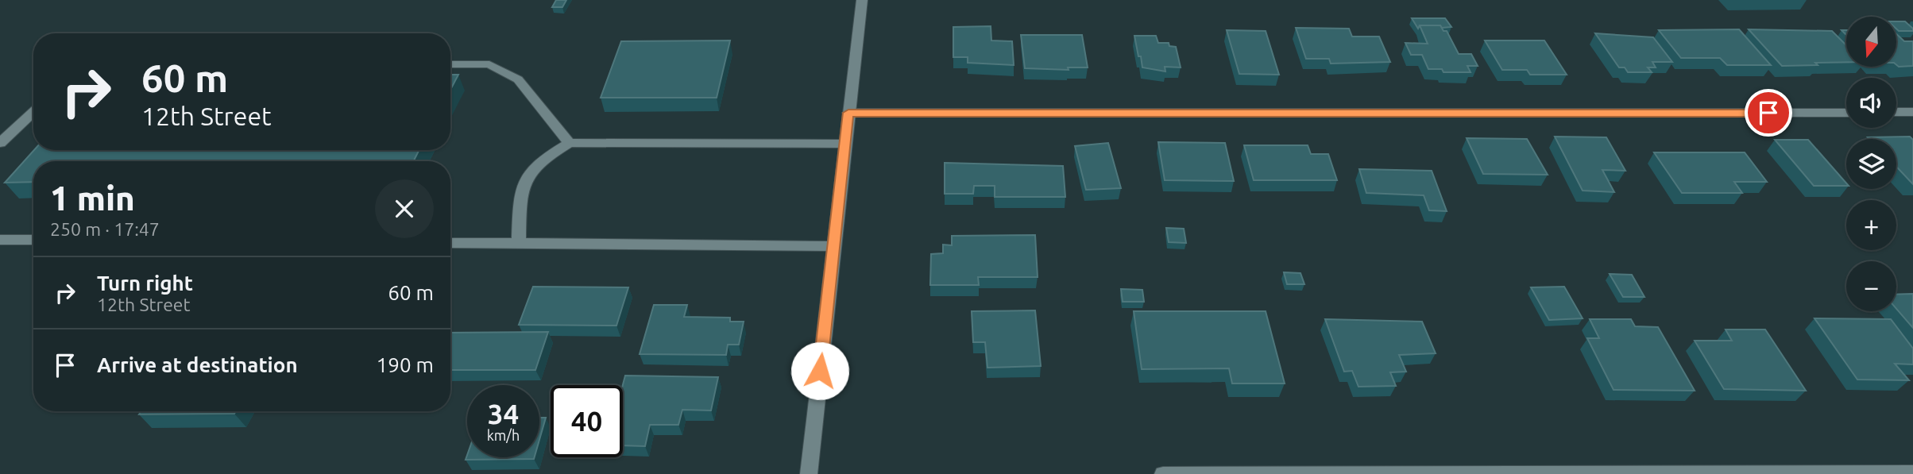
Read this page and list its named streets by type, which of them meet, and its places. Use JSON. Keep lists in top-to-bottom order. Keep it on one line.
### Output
{"north":"bottom","page":{"map_buttons":["+","−"],"turn":["60 m","12th Street"],"heading":["1 min","250 m · 17:47"],"list":[{"name":"Turn right","note":"12th Street","value":"60 m"},{"name":"Arrive at destination","value":"190 m"}],"speed":"34 km/h","limit":"40"}}
